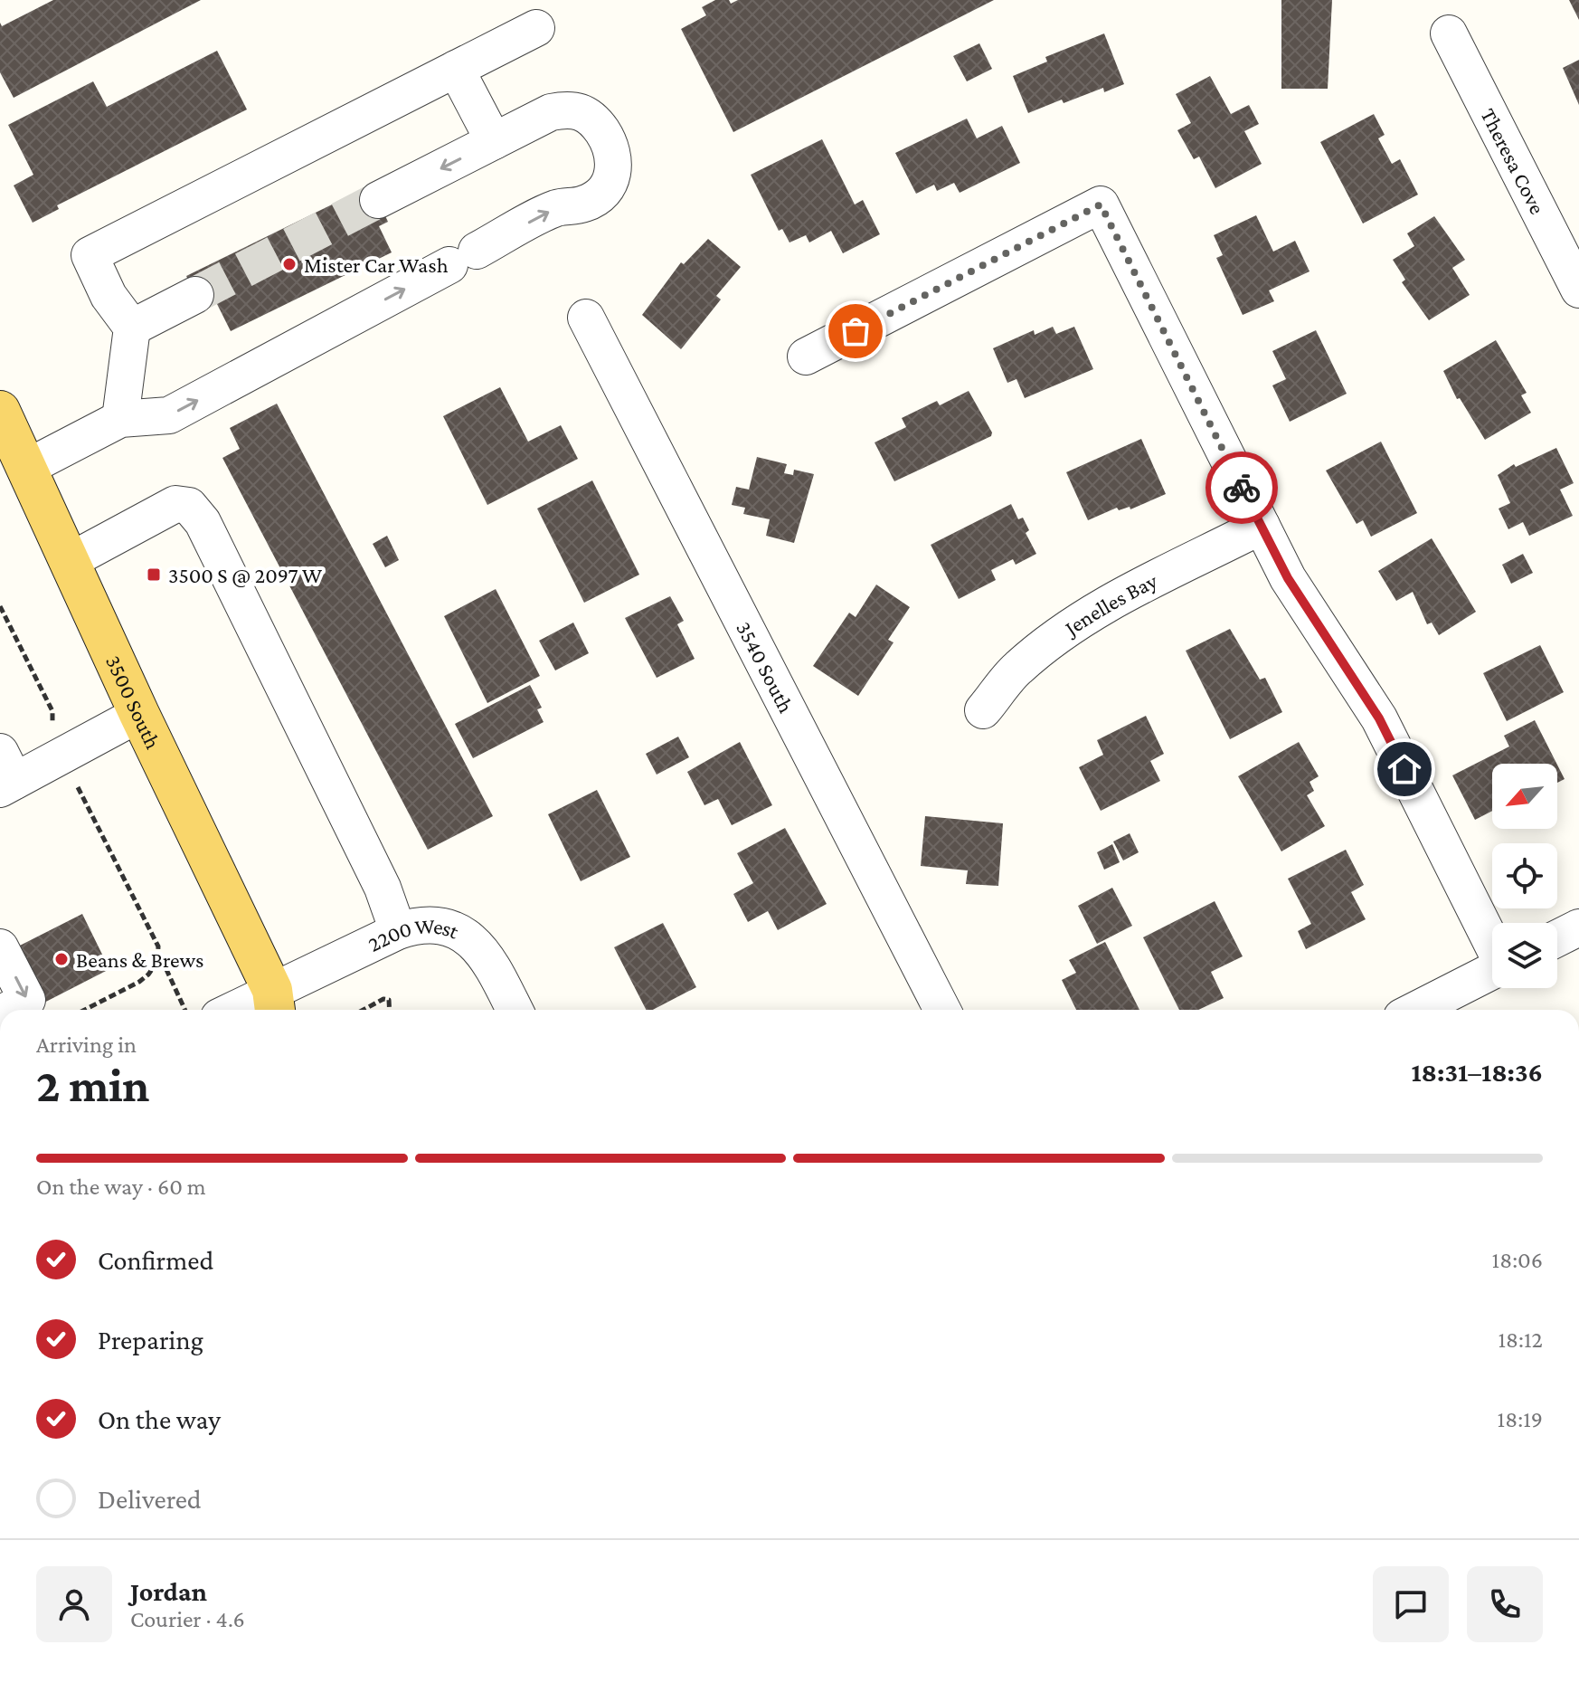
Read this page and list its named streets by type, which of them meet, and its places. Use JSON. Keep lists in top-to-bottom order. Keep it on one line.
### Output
{"streets":{"main road":["3500 South"],"street":["Theresa Cove","Jenelles Bay","3540 South","2200 West"]},"crossings":[["3500 South","2200 West"]],"places":{"other":["Mister Car Wash","Beans & Brews"],"transit":["3500 S @ 2097 W"]},"north":"bottom left","page":{"heading":["2 min","Arriving in","18:31–18:36"],"panel":["Jordan","Courier · 4.6"],"bar":"On the way · 60 m","list":[["Confirmed","18:06"],["Preparing","18:12"],["On the way","18:19"],"Delivered"]}}
